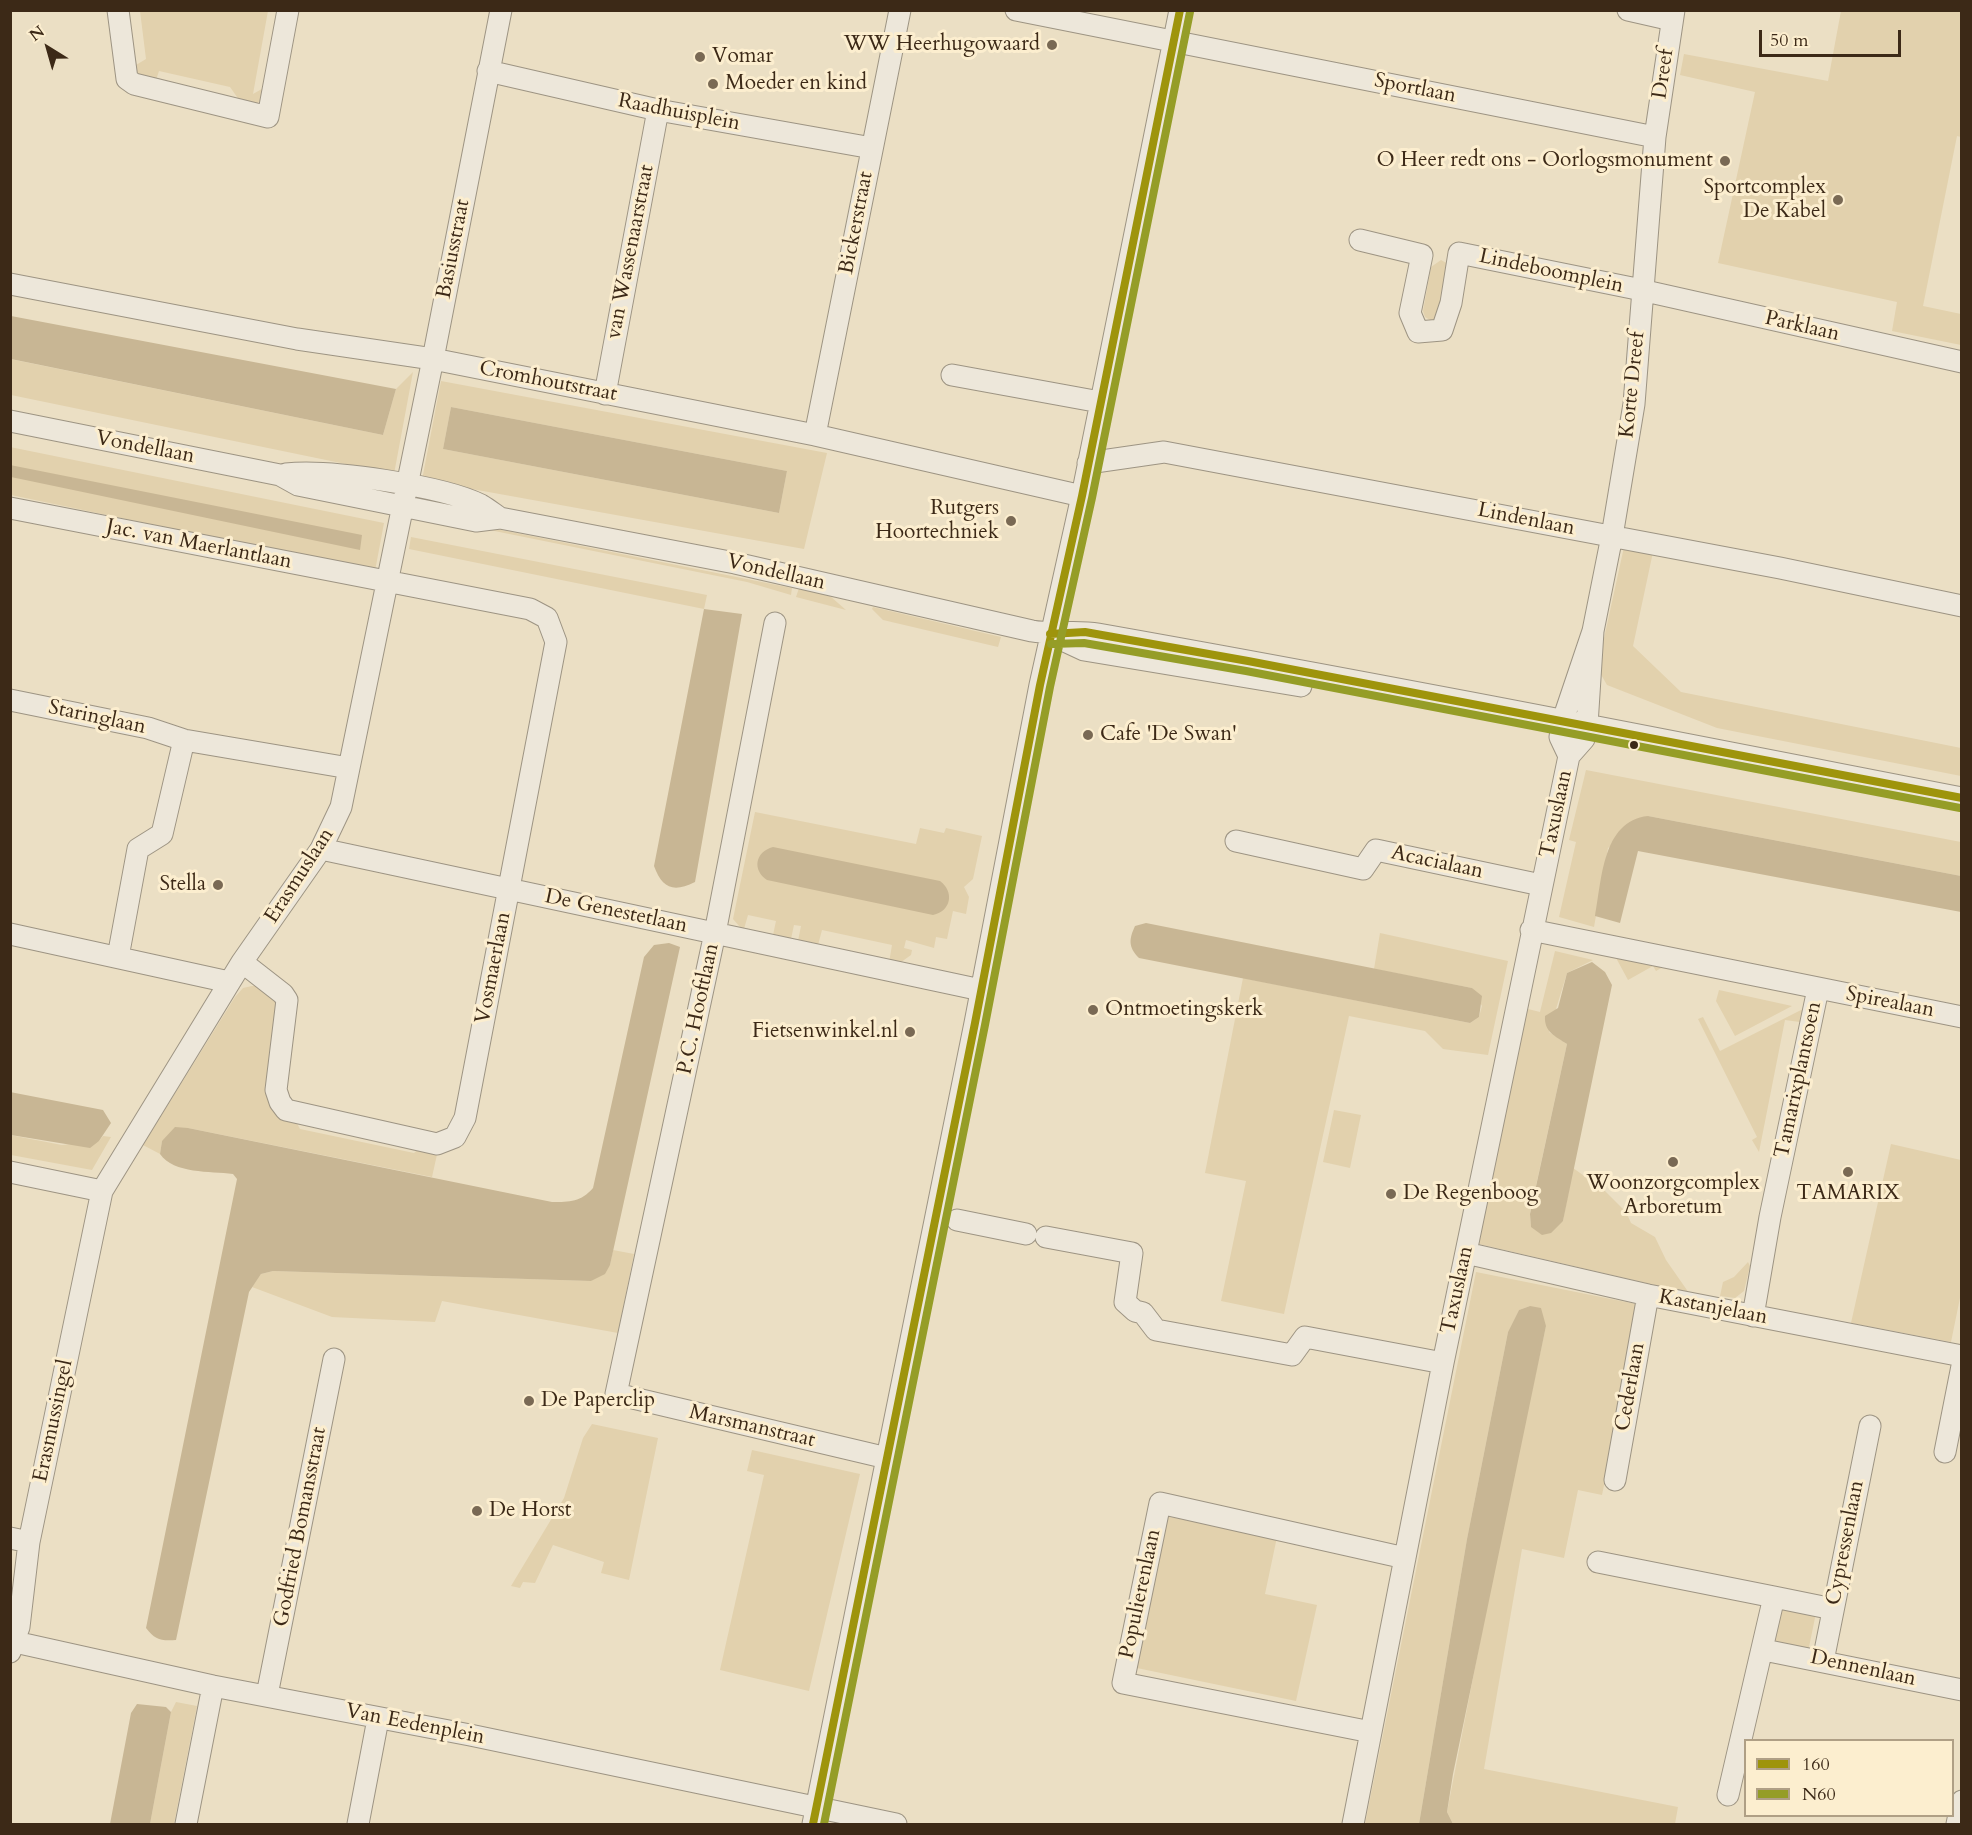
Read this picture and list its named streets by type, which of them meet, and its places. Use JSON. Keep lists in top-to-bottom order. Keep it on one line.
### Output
{"streets":{"street":["Dreef","Sportlaan","Raadhuisplein","Bickerstraat","Basiusstraat","van Wassenaarstraat","Lindeboomplein","Parklaan","Cromhoutstraat","Korte Dreef","Vondellaan","Lindenlaan","Jac. van Maerlantlaan","Staringlaan","Taxuslaan","Acacialaan","Erasmuslaan","De Genestetlaan","Vosmaerlaan","Spirealaan","P.C. Hooftlaan","Tamarixplantsoen","Kastanjelaan","Cederlaan","Erasmussingel","Marsmanstraat","Godfried Bomansstraat","Cypressenlaan","Populierenlaan","Dennenlaan","Van Eedenplein"]},"crossings":[["Dreef","Sportlaan"],["Dreef","Korte Dreef"],["Sportlaan","Korte Dreef"],["Raadhuisplein","Bickerstraat"],["Raadhuisplein","Basiusstraat"],["Raadhuisplein","van Wassenaarstraat"],["Bickerstraat","Cromhoutstraat"],["Basiusstraat","Cromhoutstraat"],["Basiusstraat","Vondellaan"],["Basiusstraat","Erasmuslaan"],["van Wassenaarstraat","Cromhoutstraat"],["Lindeboomplein","Parklaan"],["Lindeboomplein","Korte Dreef"],["Parklaan","Korte Dreef"],["Korte Dreef","Vondellaan"],["Korte Dreef","Lindenlaan"],["Korte Dreef","Taxuslaan"],["Vondellaan","Taxuslaan"],["Vondellaan","Erasmuslaan"],["Jac. van Maerlantlaan","Erasmuslaan"],["Jac. van Maerlantlaan","Vosmaerlaan"],["Staringlaan","Erasmuslaan"],["Taxuslaan","Acacialaan"],["Taxuslaan","Tamarixplantsoen"],["Taxuslaan","Kastanjelaan"],["Taxuslaan","Populierenlaan"],["Erasmuslaan","De Genestetlaan"],["Erasmuslaan","Vosmaerlaan"],["Erasmuslaan","Erasmussingel"],["De Genestetlaan","Vosmaerlaan"],["De Genestetlaan","P.C. Hooftlaan"],["Spirealaan","Tamarixplantsoen"],["P.C. Hooftlaan","Marsmanstraat"],["Tamarixplantsoen","Kastanjelaan"],["Kastanjelaan","Cederlaan"],["Erasmussingel","Van Eedenplein"],["Godfried Bomansstraat","Van Eedenplein"],["Cypressenlaan","Dennenlaan"]],"places":["WW Heerhugowaard","Vomar","Moeder en kind","O Heer redt ons - Oorlogsmonument","Sportcomplex De Kabel","Rutgers Hoortechniek","Cafe 'De Swan'","Stella","Ontmoetingskerk","Fietsenwinkel.nl","Woonzorgcomplex Arboretum","TAMARIX","De Regenboog","De Paperclip","De Horst"],"lines":["transit line 160","transit line N60"],"legend":["160","N60"],"scale_bar":"50 m","north":"top left"}
